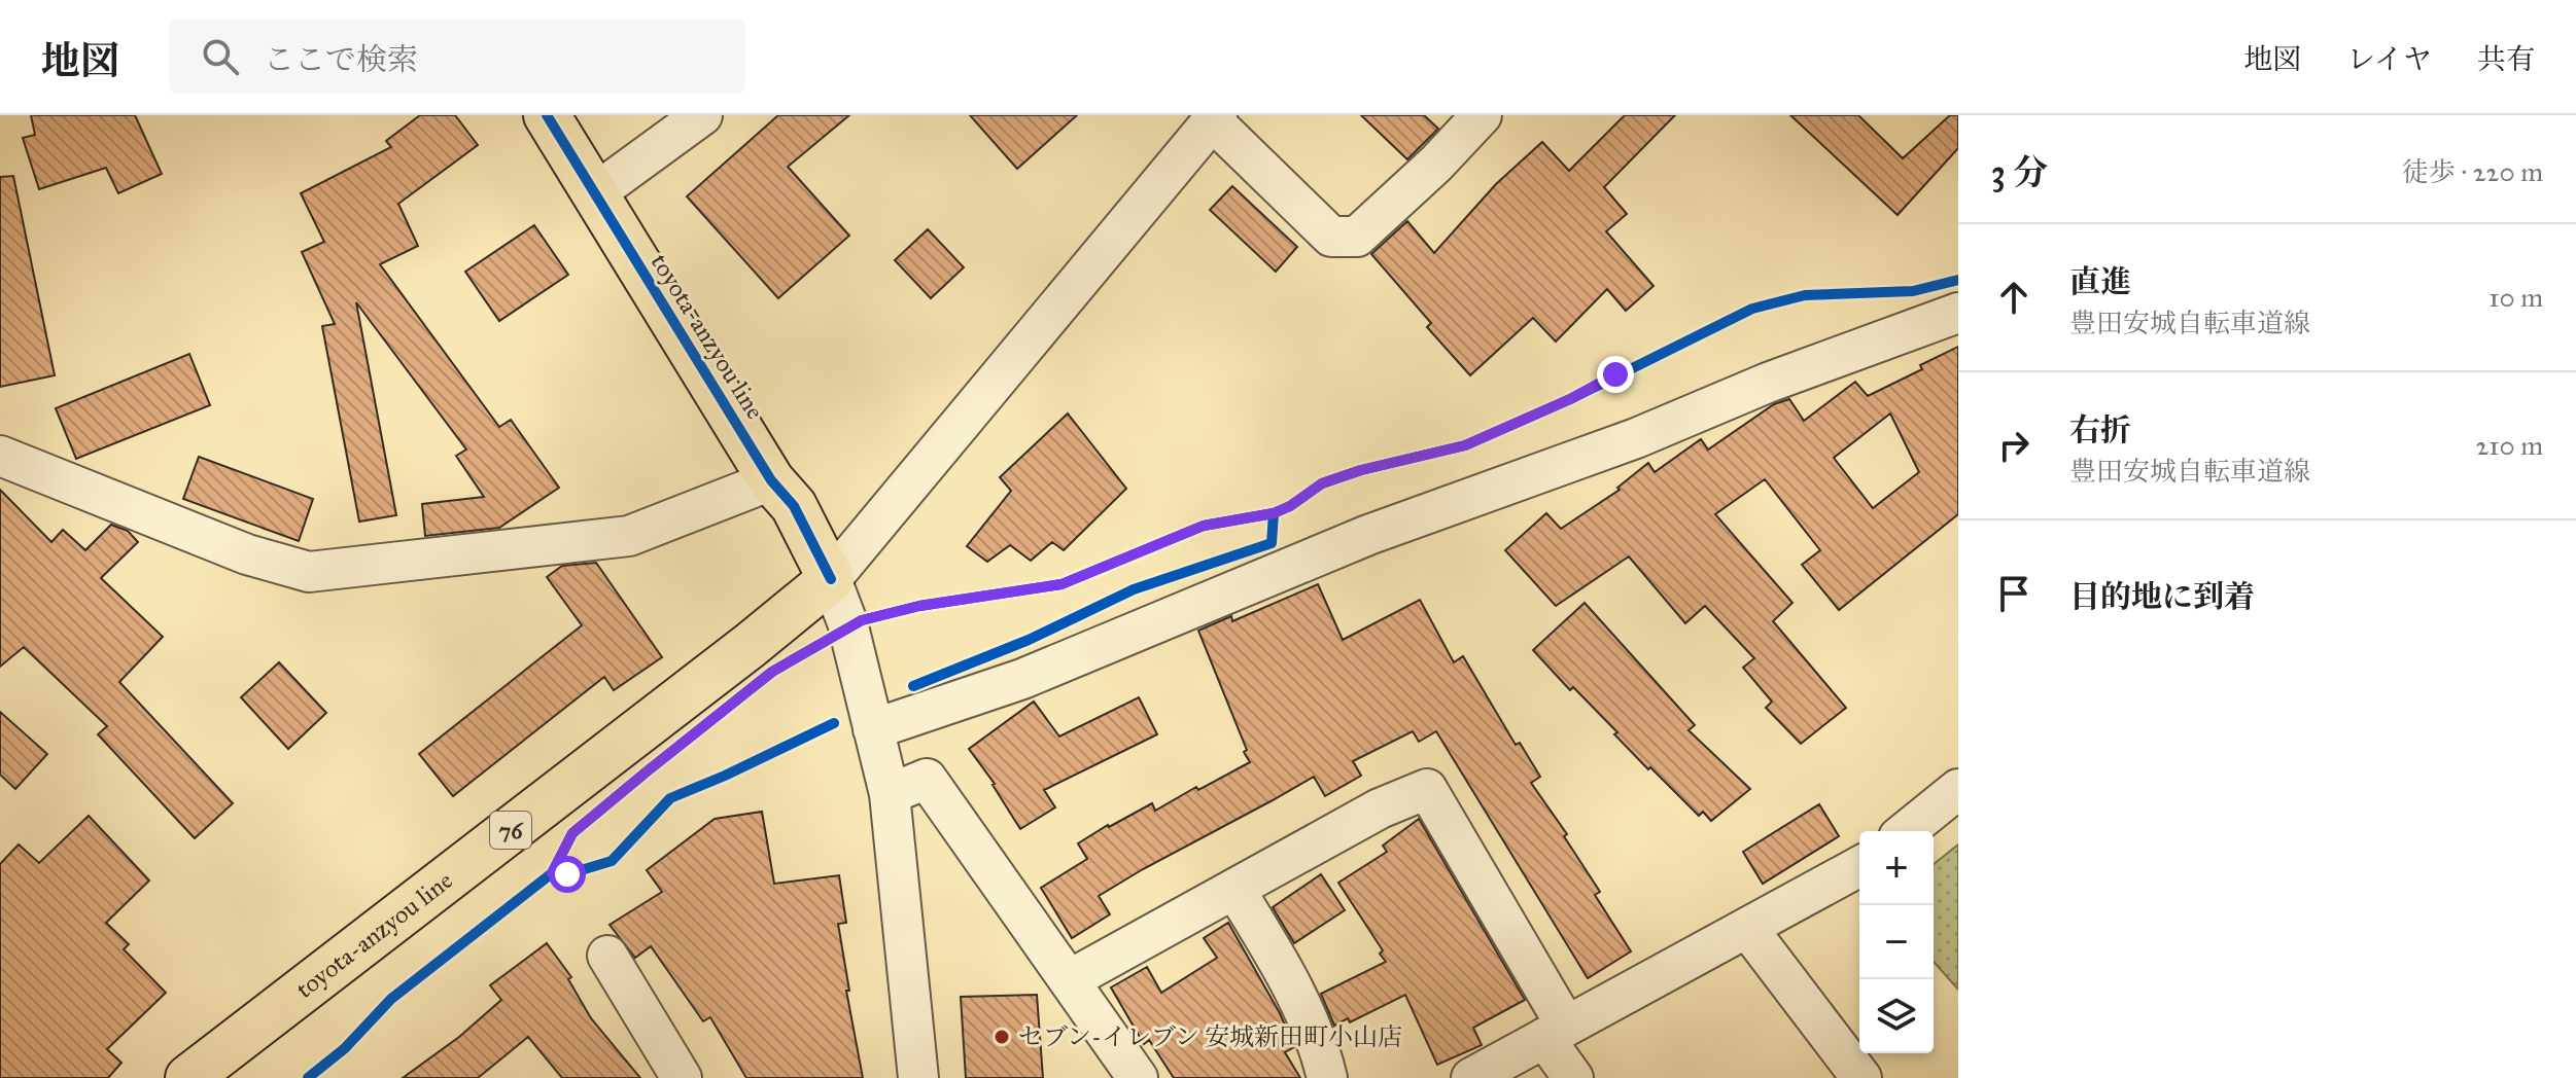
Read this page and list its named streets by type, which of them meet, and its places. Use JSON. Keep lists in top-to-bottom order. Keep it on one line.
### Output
{"streets":{"main road":["toyota-anzyou line","76"]},"places":["セブン-イレブン 安城新田町小山店"],"page":{"header":"地図","search":"ここで検索","nav":["地図","レイヤ","共有"],"heading":["3 分","徒歩 · 220 m"],"list":[["直進","豊田安城自転車道線","10 m"],["右折","豊田安城自転車道線","210 m"],"目的地に到着"],"map_buttons":["+","−"]}}
